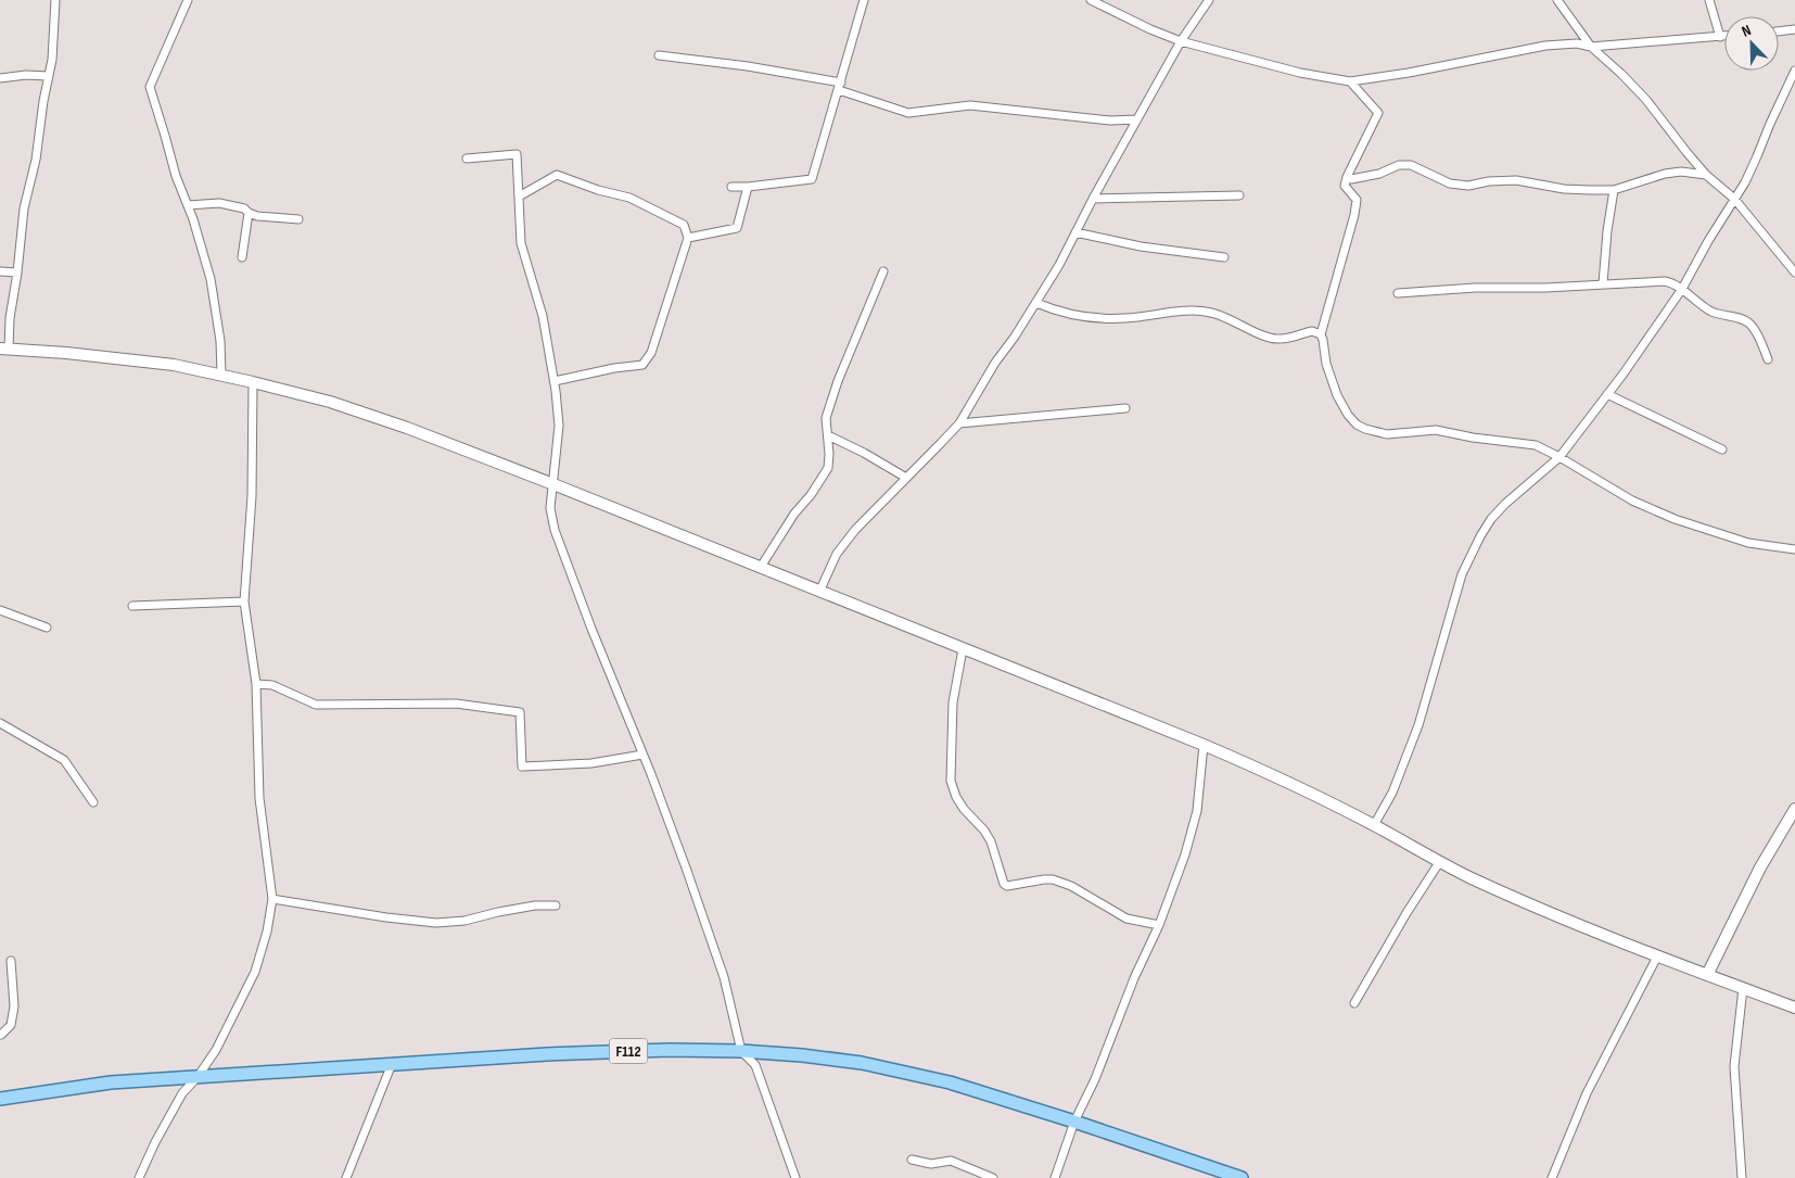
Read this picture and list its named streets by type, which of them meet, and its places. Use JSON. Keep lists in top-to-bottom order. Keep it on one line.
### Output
{"streets":{"main road":["F112"]},"north":"top left"}
